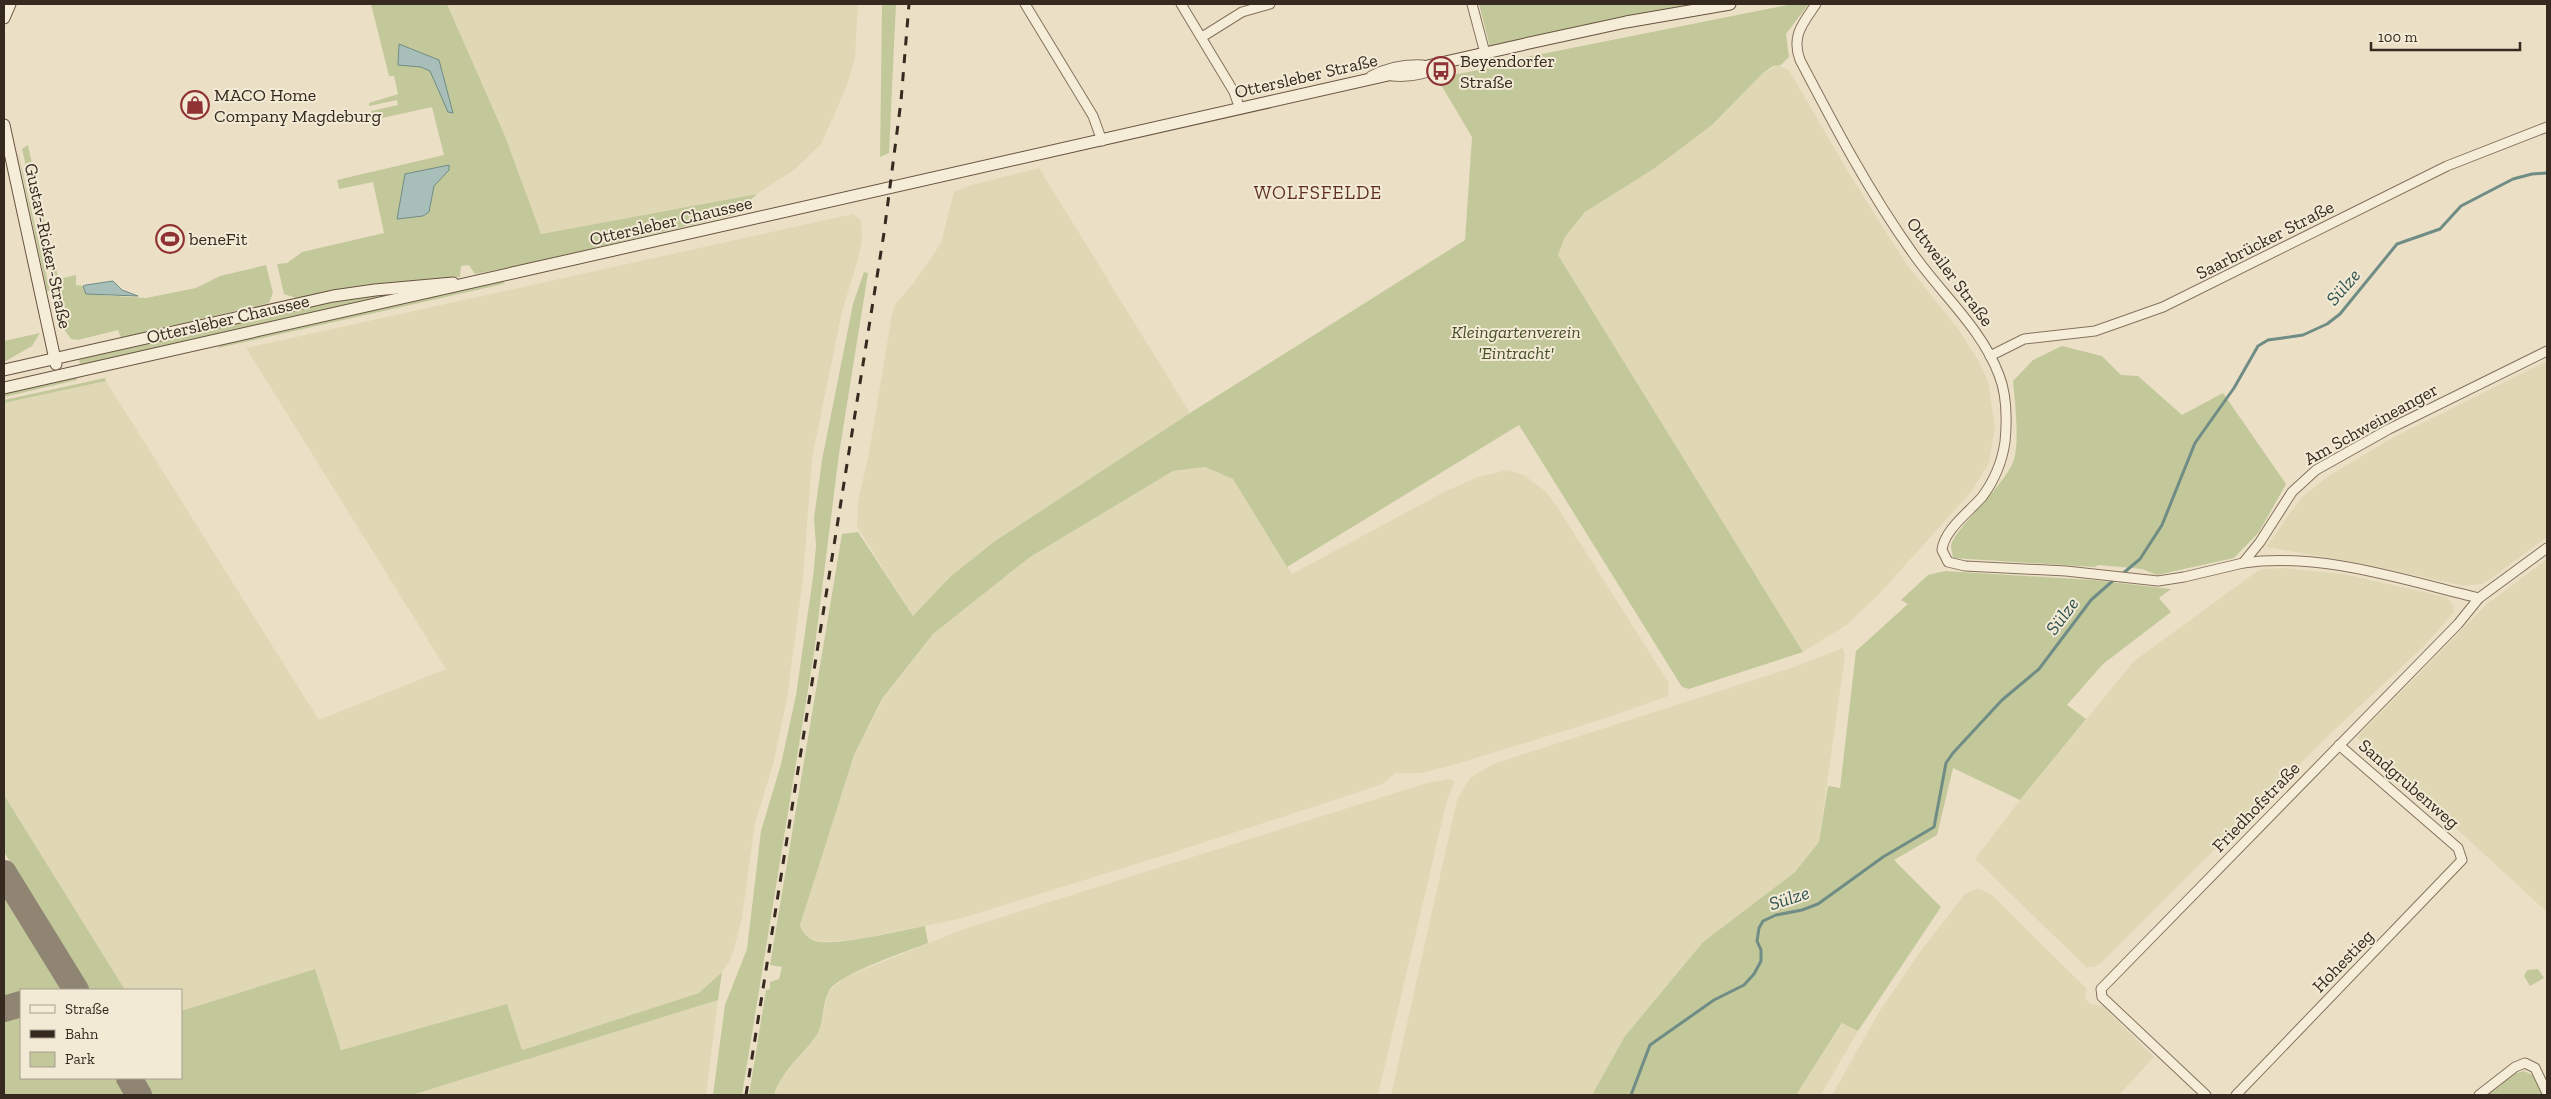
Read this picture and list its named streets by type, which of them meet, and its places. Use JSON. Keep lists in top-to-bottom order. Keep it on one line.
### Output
{"streets":{"main road":["Ottersleber Straße","Ottersleber Chaussee","Gustav-Ricker-Straße"],"street":["Saarbrücker Straße","Ottweiler Straße","Am Schweineanger","Sandgrubenweg","Friedhofstraße","Hohestieg"]},"crossings":[["Ottersleber Straße","Ottersleber Chaussee"],["Ottersleber Chaussee","Gustav-Ricker-Straße"],["Saarbrücker Straße","Ottweiler Straße"],["Ottweiler Straße","Am Schweineanger"],["Sandgrubenweg","Friedhofstraße"],["Sandgrubenweg","Hohestieg"]],"districts":["WOLFSFELDE"],"water":["Sülze"],"parks":["Kleingartenverein 'Eintracht'"],"places":{"bus stop":["Beyendorfer Straße"],"shop":["MACO Home Company Magdeburg"],"sports":["beneFit"]},"legend":["Straße","Bahn","Park"],"scale_bar":"100 m"}
